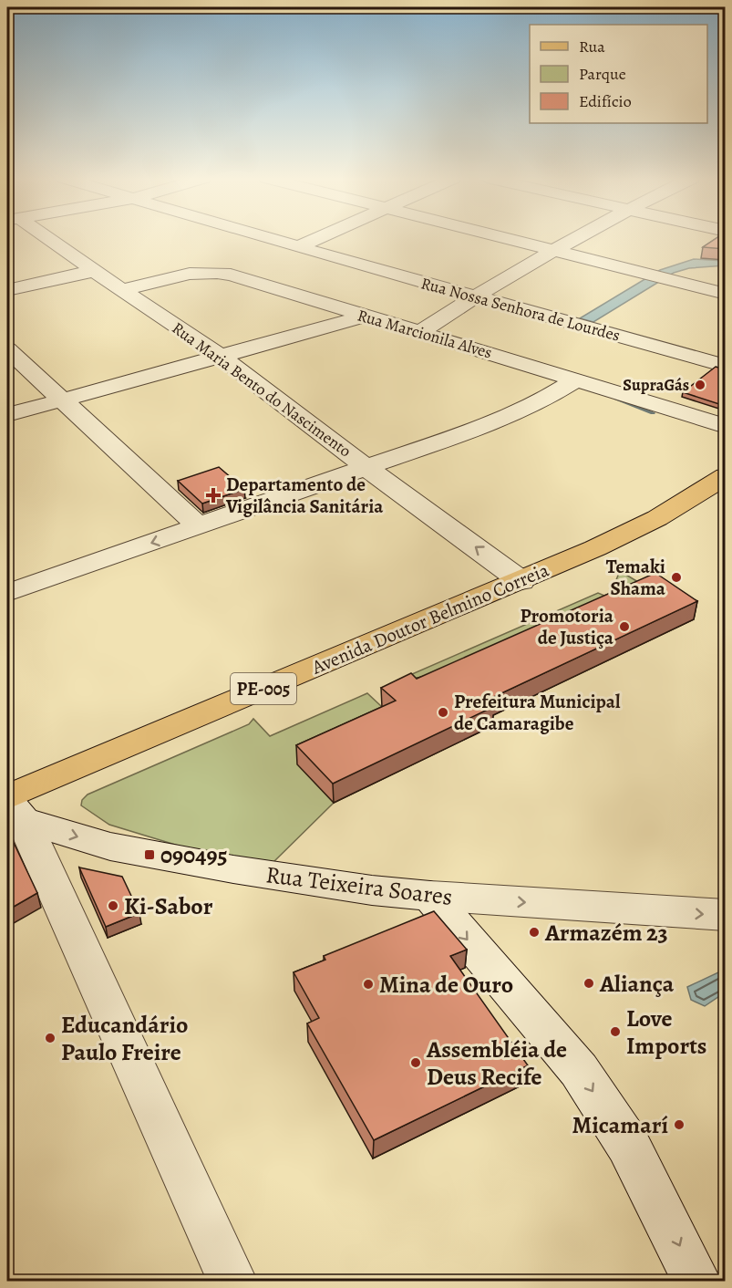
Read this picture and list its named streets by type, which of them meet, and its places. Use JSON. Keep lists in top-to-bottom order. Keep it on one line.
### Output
{"streets":{"main road":["Avenida Doutor Belmino Correia","PE-005"],"street":["Rua Nossa Senhora de Lourdes","Rua Marcionila Alves","Rua Maria Bento do Nascimento","Rua Teixeira Soares"]},"crossings":[["Rua Marcionila Alves","Rua Maria Bento do Nascimento"],["Rua Maria Bento do Nascimento","Avenida Doutor Belmino Correia"],["Avenida Doutor Belmino Correia","Rua Teixeira Soares"]],"one_way":["Rua Teixeira Soares"],"places":{"other":["SupraGás","Temaki Shama","Promotoria de Justiça","Prefeitura Municipal de Camaragibe","Ki-Sabor","Armazém 23","Aliança","Mina de Ouro","Love Imports","Educandário Paulo Freire","Assembléia de Deus Recife","Micamarí"],"health":["Departamento de Vigilância Sanitária"],"transit":["090495"]},"legend":["Rua","Parque","Edifício"]}
